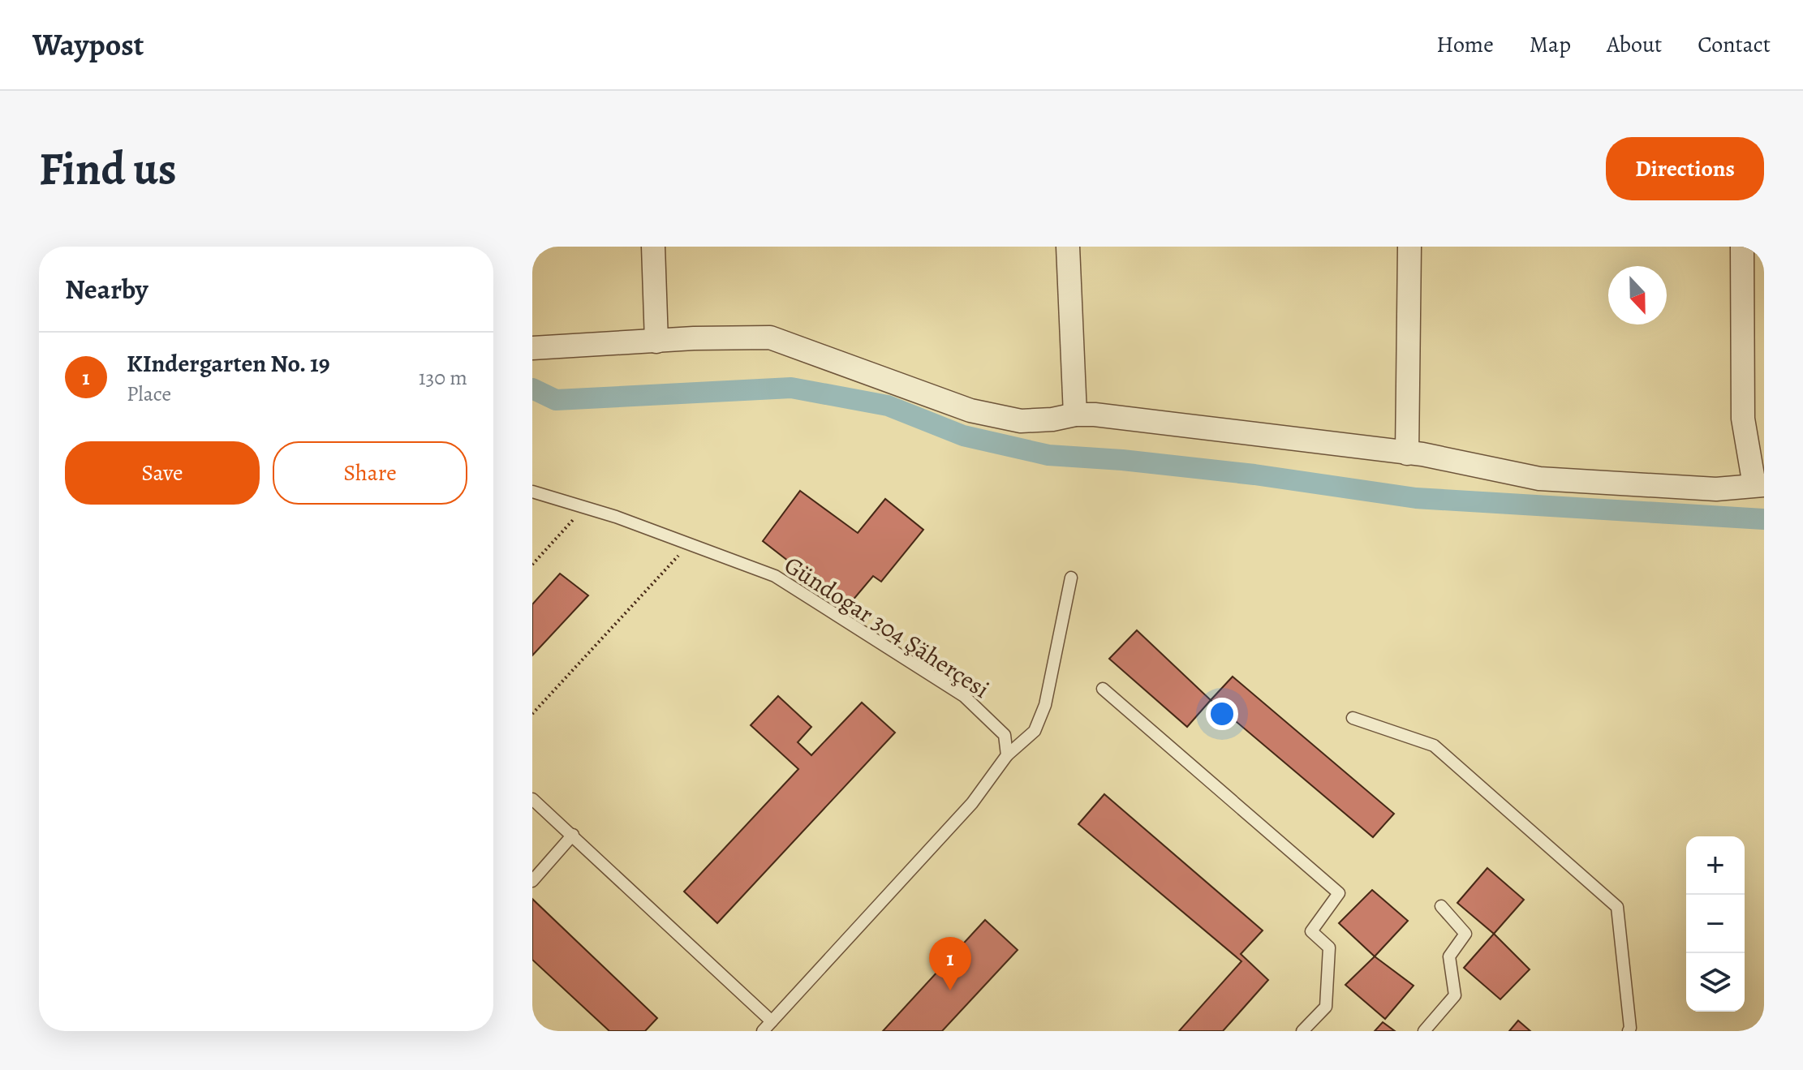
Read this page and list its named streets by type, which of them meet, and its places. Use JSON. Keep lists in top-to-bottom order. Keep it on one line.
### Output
{"streets":{"lane":["Gündogar 304 Şäherçesi"]},"north":"bottom","page":{"header":"Waypost","nav":["Home","Map","About","Contact"],"buttons":["Directions",["Save","Share"]],"title":"Find us","heading":"Nearby","list":[{"mark":"1","name":"KIndergarten No. 19","note":"Place","value":"130 m"}],"map_buttons":["+","−"],"pins":"1"}}
